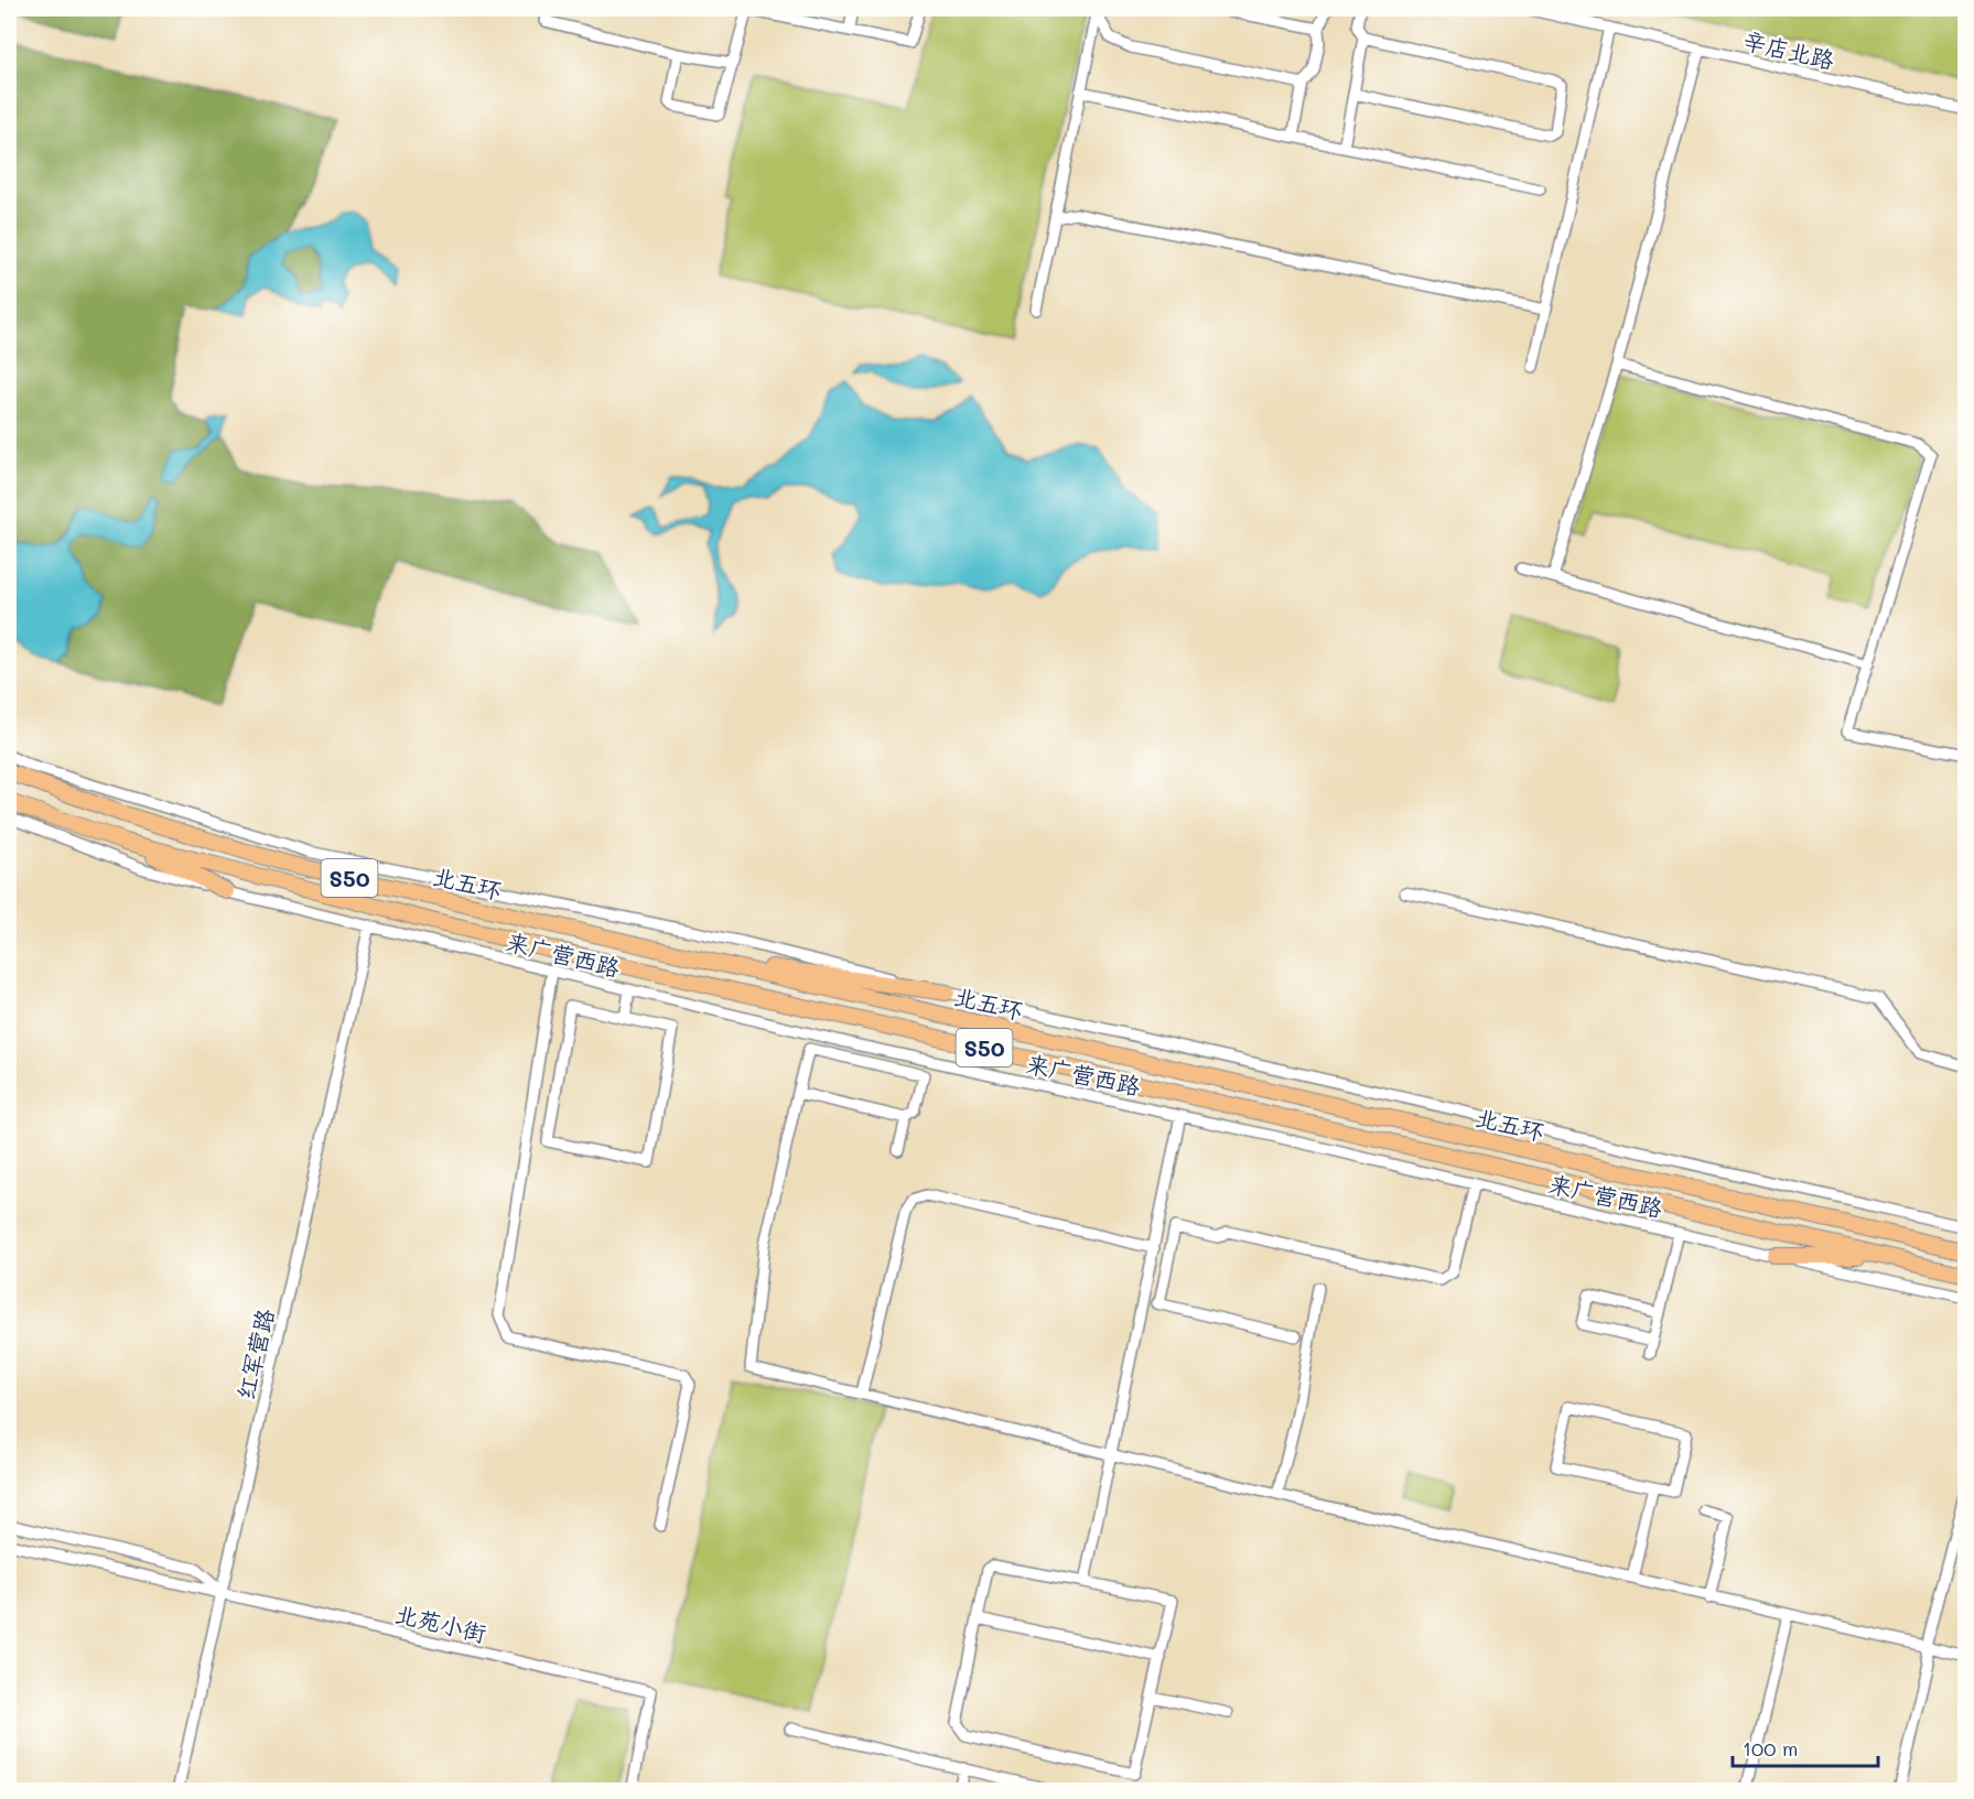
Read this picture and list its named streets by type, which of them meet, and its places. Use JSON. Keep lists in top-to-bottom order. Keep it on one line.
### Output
{"streets":{"highway":["S50","北五环"],"street":["辛店北路","来广营西路","红军营路","北苑小街"]},"crossings":[["来广营西路","红军营路"],["红军营路","北苑小街"]],"scale_bar":"100 m"}
